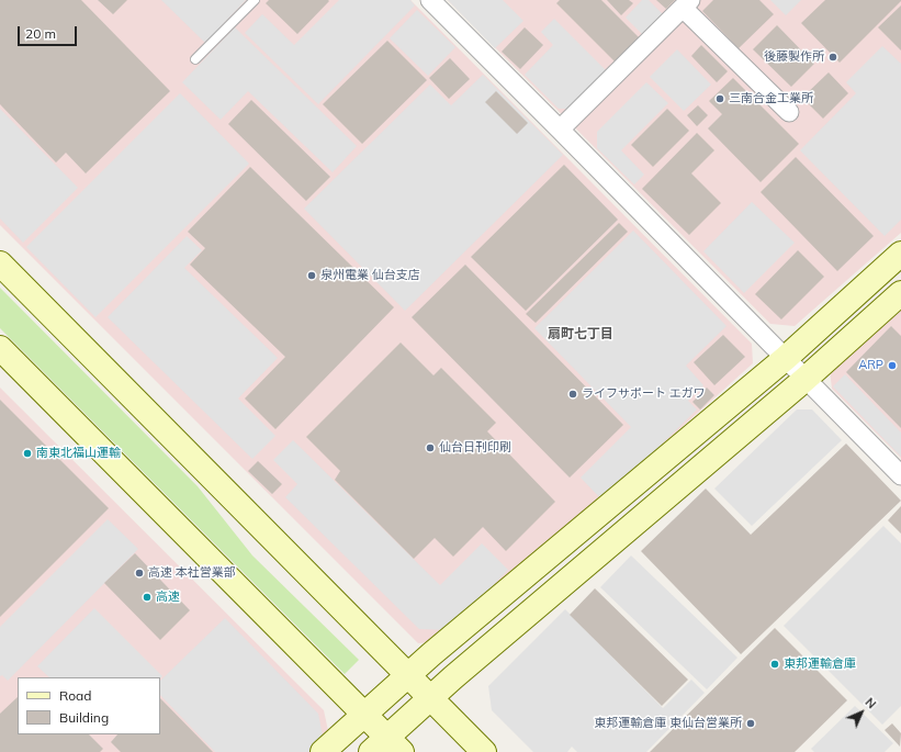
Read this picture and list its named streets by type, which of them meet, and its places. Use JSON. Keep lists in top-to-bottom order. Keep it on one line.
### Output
{"districts":["扇町七丁目"],"places":["後藤製作所","三南合金工業所","泉州電業 仙台支店","ARP","ライフサポート エガワ","仙台日刊印刷","南東北福山運輸","高速 本社営業部","高速","東邦運輸倉庫","東邦運輸倉庫 東仙台営業所"],"legend":["Road","Building"],"scale_bar":"20 m","north":"top right"}
